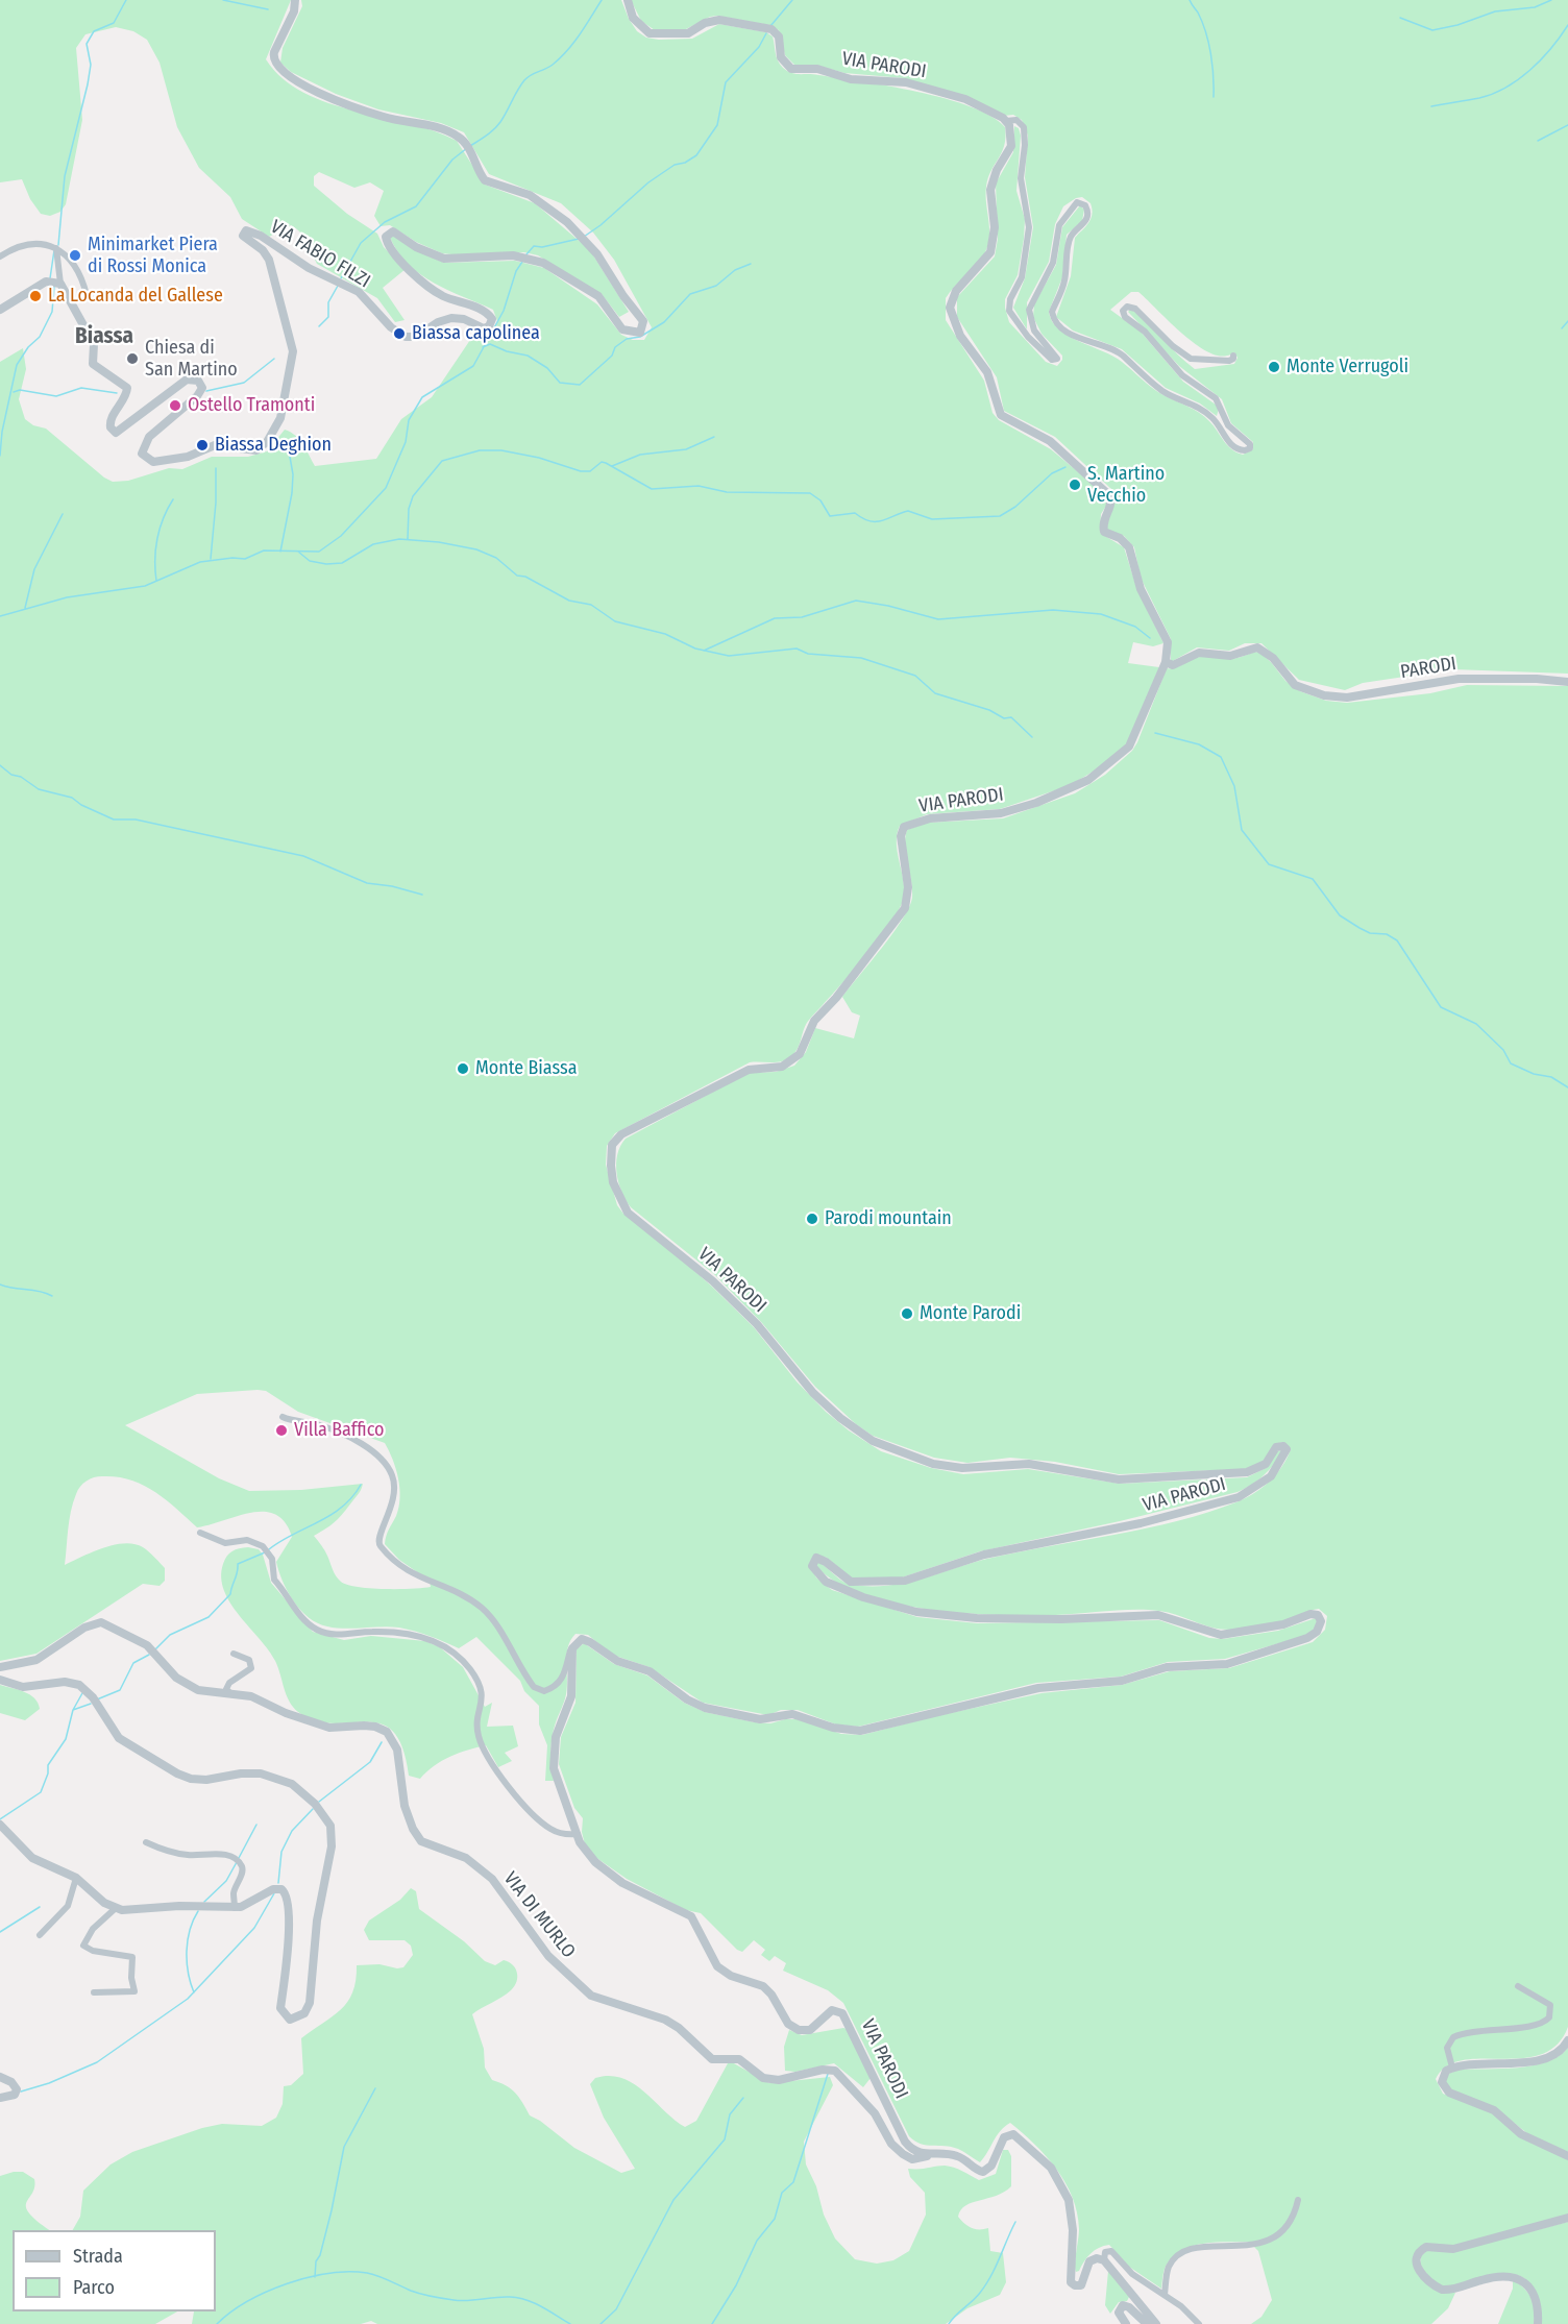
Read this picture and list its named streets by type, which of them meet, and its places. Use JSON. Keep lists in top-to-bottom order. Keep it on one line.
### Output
{"streets":{"street":["VIA PARODI","VIA FABIO FILZI","PARODI","VIA DI MURLO"]},"crossings":[["VIA PARODI","PARODI"],["VIA PARODI","VIA DI MURLO"]],"districts":["Biassa"],"places":["Minimarket Piera di Rossi Monica","La Locanda del Gallese","Biassa capolinea","Chiesa di San Martino","Monte Verrugoli","Ostello Tramonti","Biassa Deghion","S. Martino Vecchio","Monte Biassa","Parodi mountain","Monte Parodi","Villa Baffico"],"legend":["Strada","Parco"]}
